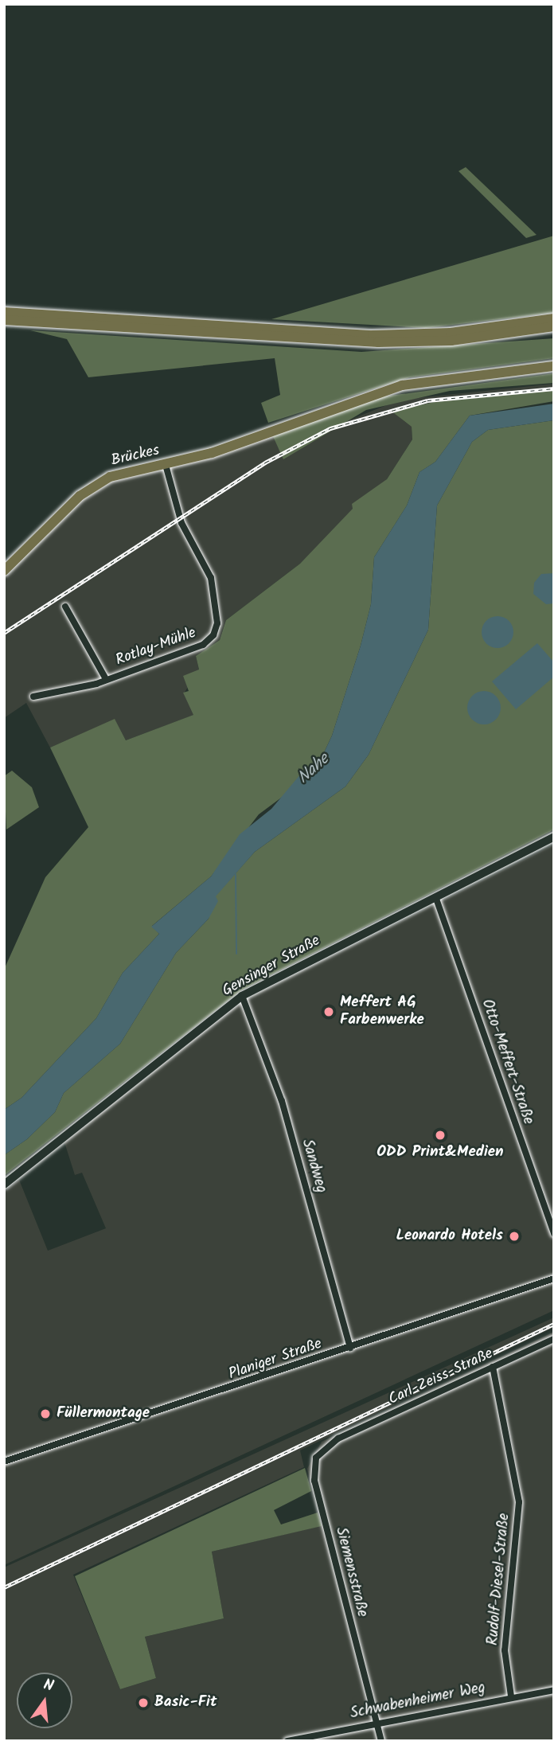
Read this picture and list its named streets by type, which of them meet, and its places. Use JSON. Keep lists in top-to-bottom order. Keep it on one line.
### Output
{"streets":{"main road":["Brückes"],"street":["Rotlay-Mühle","Gensinger Straße","Otto-Meffert-Straße","Sandweg","Planiger Straße","Carl-Zeiss-Straße","Siemensstraße","Rudolf-Diesel-Straße","Schwabenheimer Weg"]},"crossings":[["Brückes","Rotlay-Mühle"],["Gensinger Straße","Otto-Meffert-Straße"],["Gensinger Straße","Sandweg"],["Sandweg","Planiger Straße"],["Carl-Zeiss-Straße","Siemensstraße"],["Carl-Zeiss-Straße","Rudolf-Diesel-Straße"],["Siemensstraße","Schwabenheimer Weg"],["Rudolf-Diesel-Straße","Schwabenheimer Weg"]],"water":["Nahe"],"places":["Meffert AG Farbenwerke","ODD Print&Medien","Leonardo Hotels","Füllermontage","Basic-Fit"],"north":"top"}
